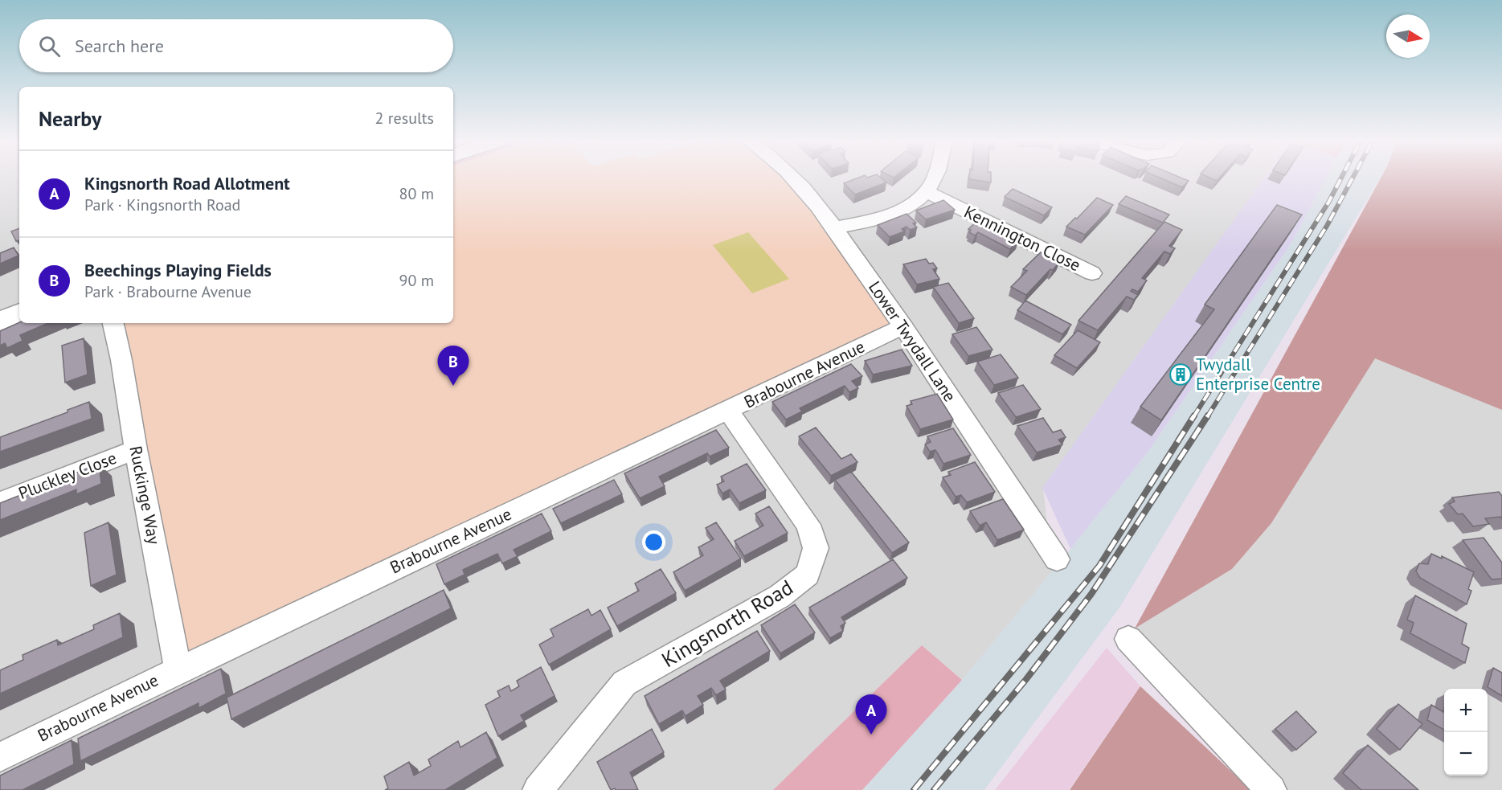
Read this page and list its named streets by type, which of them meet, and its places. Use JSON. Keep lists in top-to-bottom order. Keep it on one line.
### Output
{"streets":{"street":["Kennington Close","Lower Twydall Lane","Brabourne Avenue","Pluckley Close","Ruckinge Way","Kingsnorth Road"]},"crossings":[["Lower Twydall Lane","Brabourne Avenue"],["Brabourne Avenue","Ruckinge Way"],["Brabourne Avenue","Kingsnorth Road"],["Pluckley Close","Ruckinge Way"]],"places":{"building":["Twydall Enterprise Centre"]},"north":"right","page":{"search":"Search here","heading":["Nearby","2 results"],"list":[{"mark":"A","name":"Kingsnorth Road Allotment","note":"Park · Kingsnorth Road","value":"80 m"},{"mark":"B","name":"Beechings Playing Fields","note":"Park · Brabourne Avenue","value":"90 m"}],"pins":["B","A"],"map_buttons":["+","−"]}}
